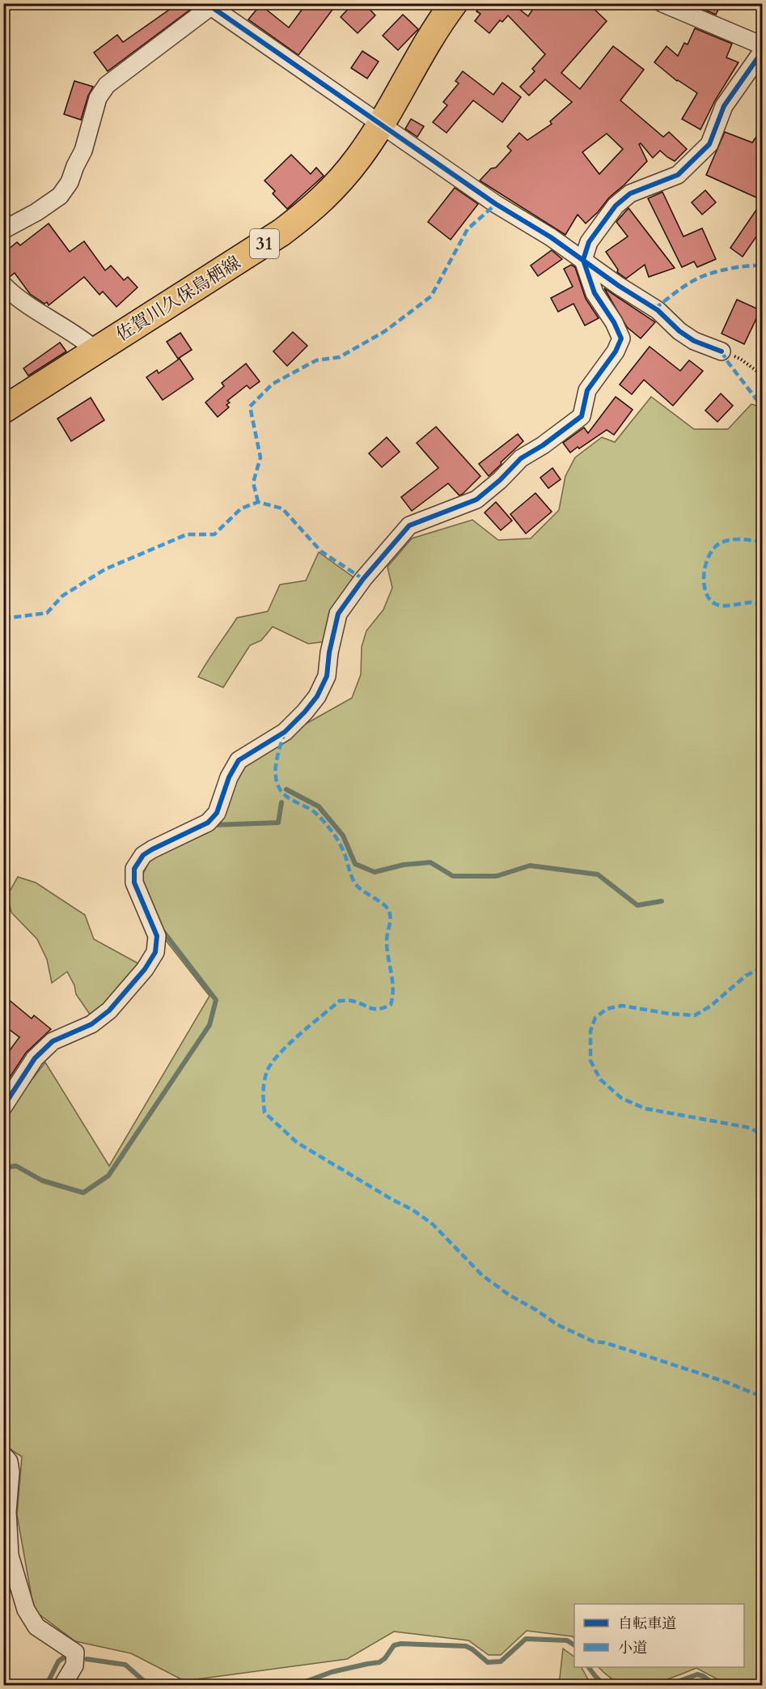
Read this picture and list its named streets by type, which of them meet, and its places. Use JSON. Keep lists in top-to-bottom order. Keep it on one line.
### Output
{"streets":{"main road":["31","佐賀川久保鳥栖線"]},"legend":["自転車道","小道"]}
